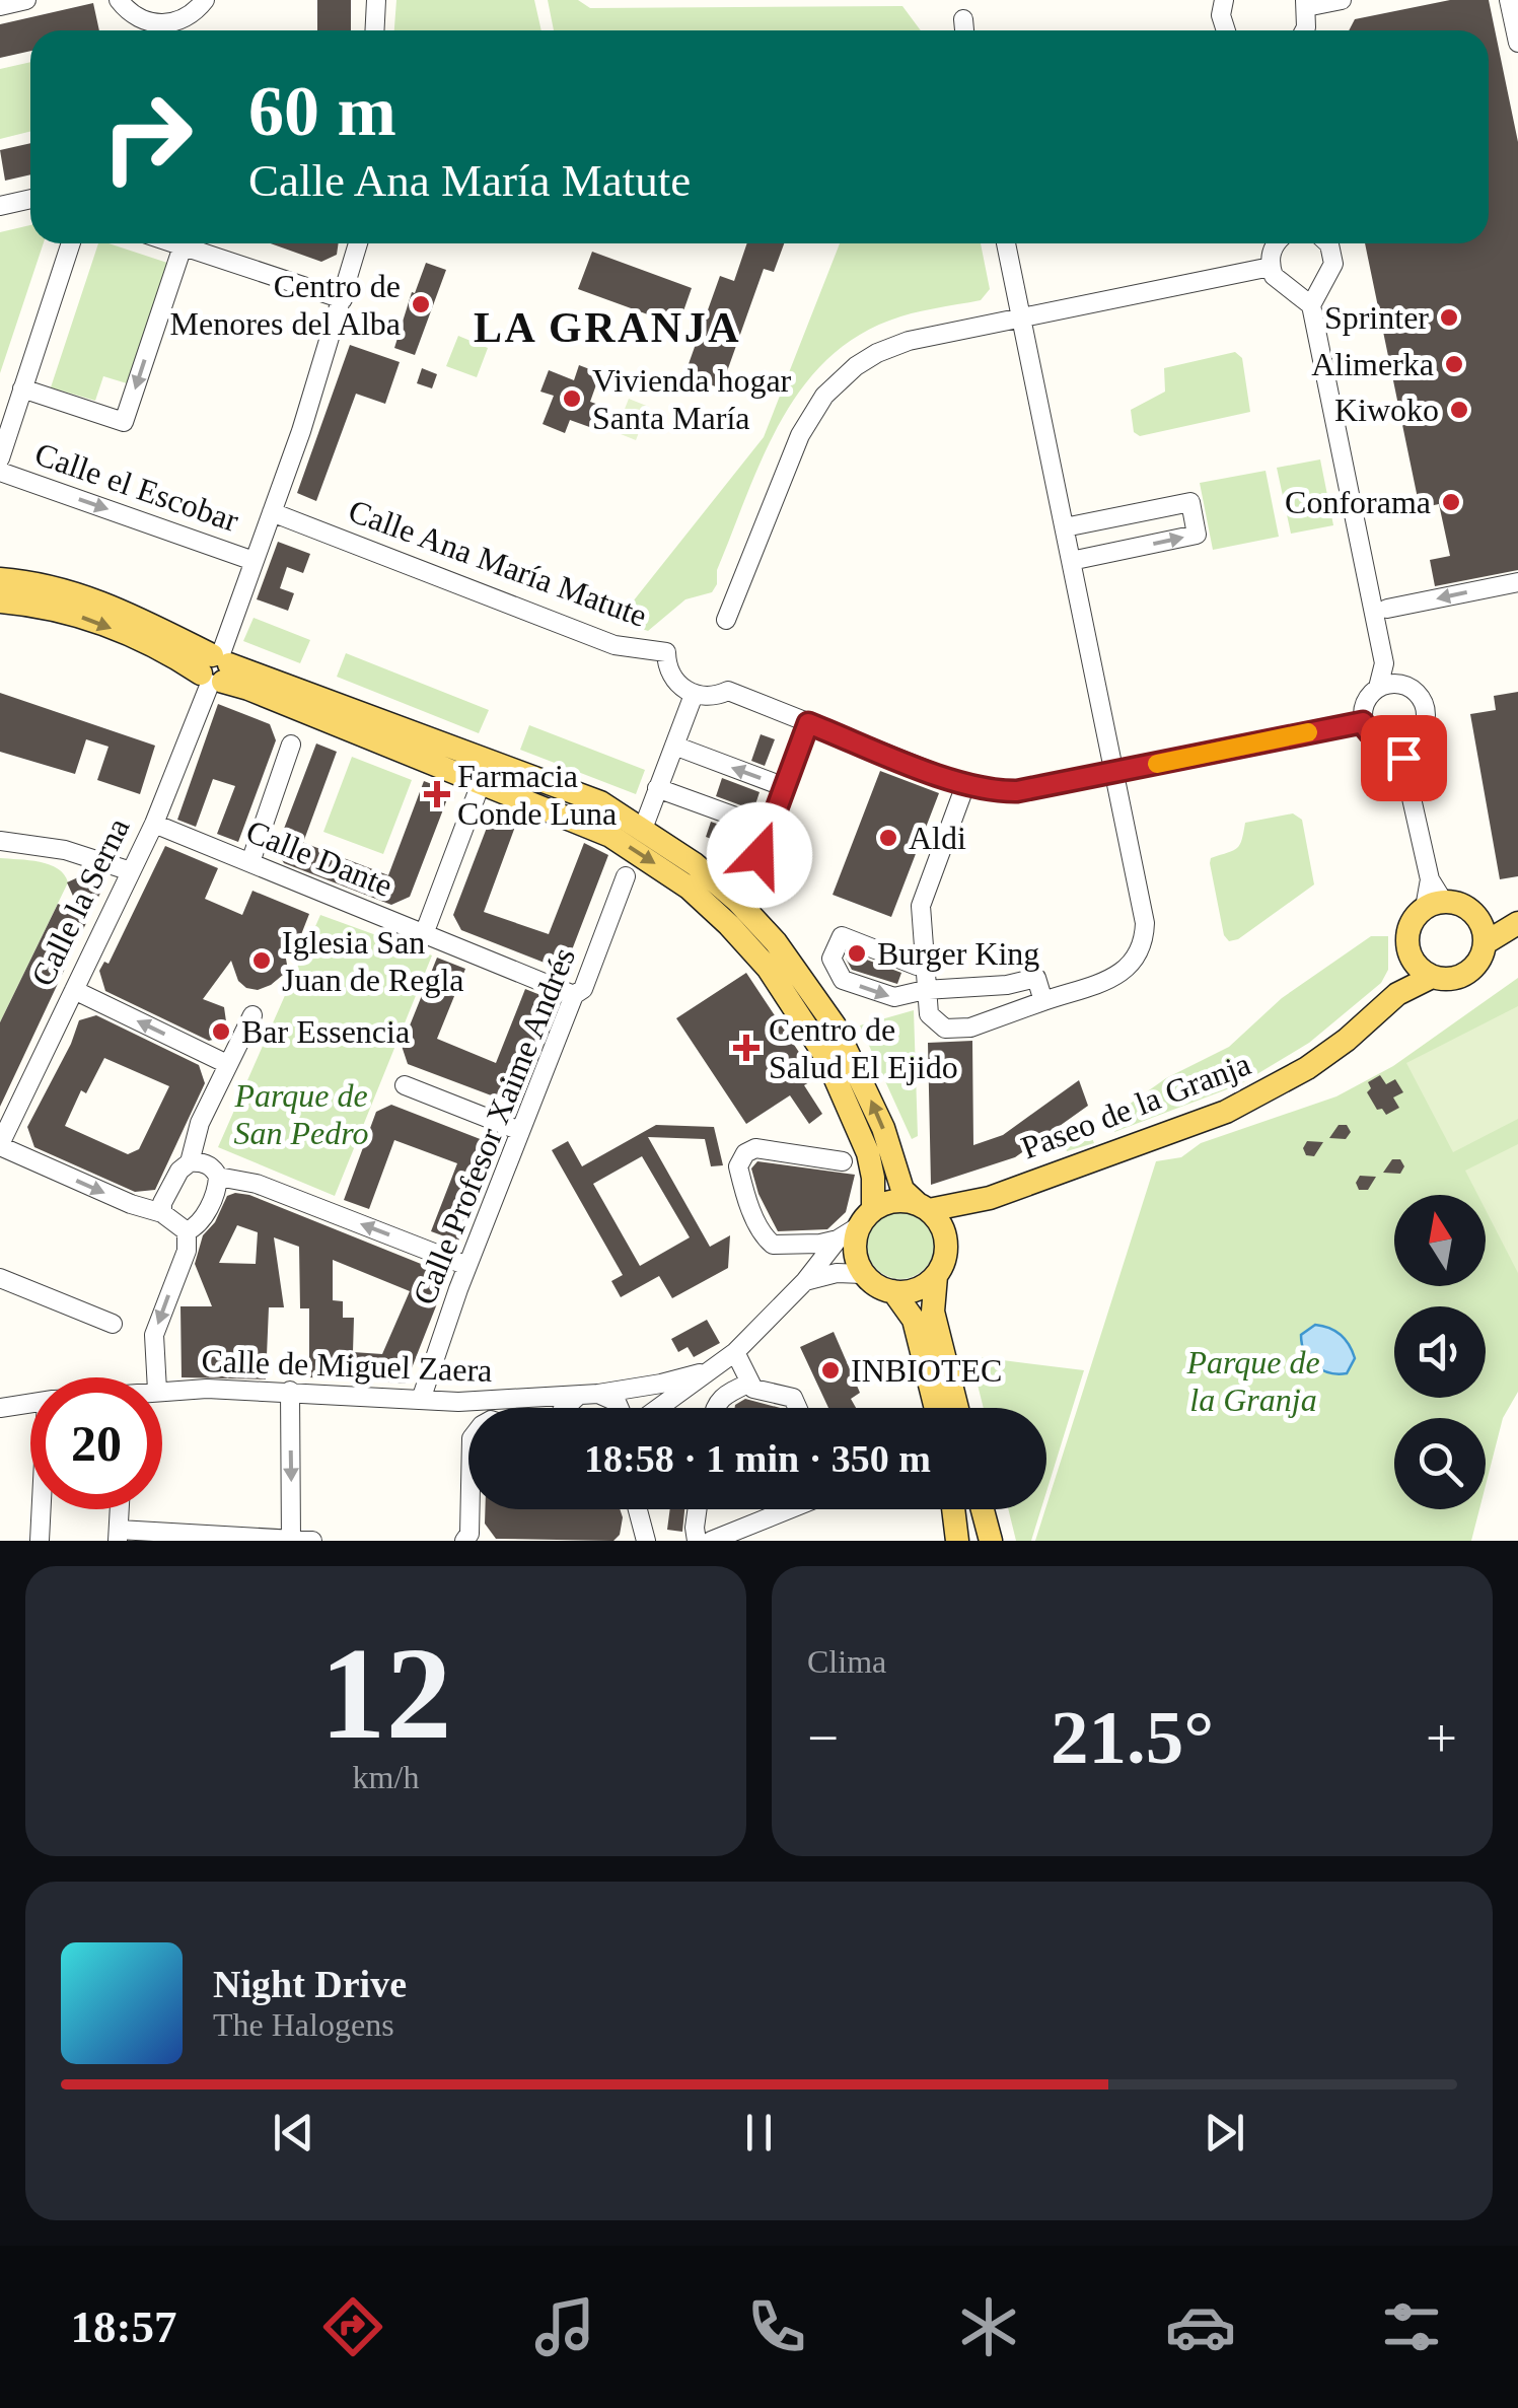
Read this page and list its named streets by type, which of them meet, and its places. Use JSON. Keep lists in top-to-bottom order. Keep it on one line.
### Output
{"streets":{"main road":["Paseo de la Granja"],"street":["Calle el Escobar","Calle Ana María Matute","Calle Dante","Calle la Serna","Calle Profesor Xaime Andrés","Calle de Miguel Zaera"]},"crossings":[["Calle el Escobar","Calle la Serna"],["Calle Ana María Matute","Calle la Serna"],["Calle Dante","Calle la Serna"],["Calle Dante","Calle Profesor Xaime Andrés"],["Calle Profesor Xaime Andrés","Calle de Miguel Zaera"]],"one_way":["Calle el Escobar"],"districts":["LA GRANJA"],"parks":["Parque de San Pedro","Parque de la Granja"],"places":{"other":["Centro de Menores del Alba","Sprinter","Alimerka","Vivienda hogar Santa María","Kiwoko","Conforama","Aldi","Burger King","Iglesia San Juan de Regla","Bar Essencia","INBIOTEC"],"health":["Farmacia Conde Luna","Centro de Salud El Ejido"]},"north":"top","page":{"turn":["60 m","Calle Ana María Matute"],"limit":"20","trip":"18:58 · 1 min · 350 m","tile":[["12","km/h"],"Clima"],"heat":["−","21.5°","+"],"song":["Night Drive","The Halogens"],"tabs":"18:57"}}
